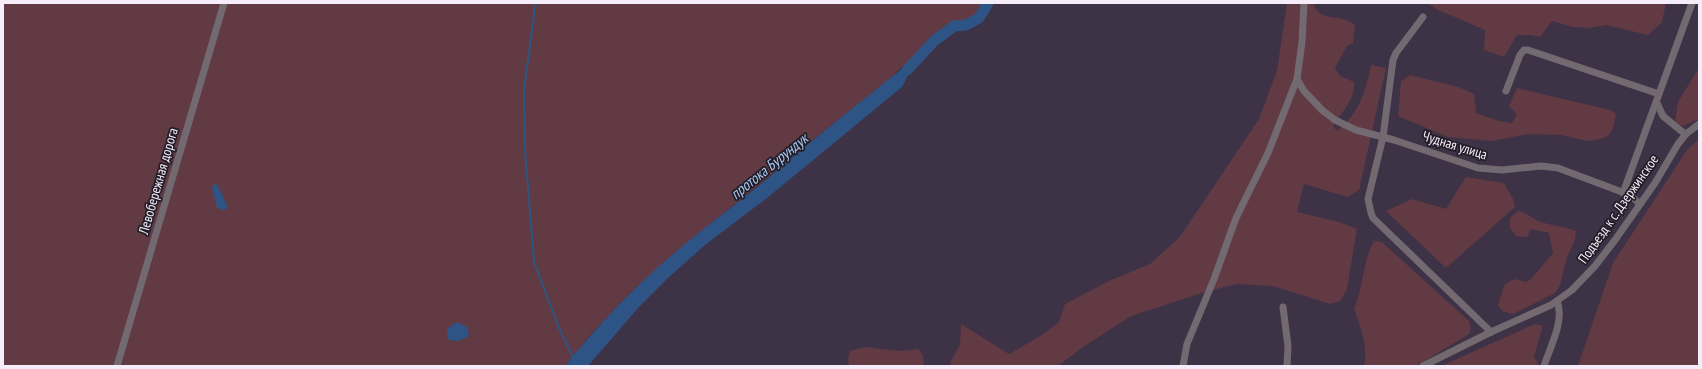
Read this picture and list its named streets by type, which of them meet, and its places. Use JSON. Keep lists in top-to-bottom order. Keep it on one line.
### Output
{"streets":{"street":["Чудная улица","Левобережная дорога","Подъезд к с. Дзержинское"]},"crossings":[["Чудная улица","Подъезд к с. Дзержинское"]],"water":["протока Бурундук"]}
